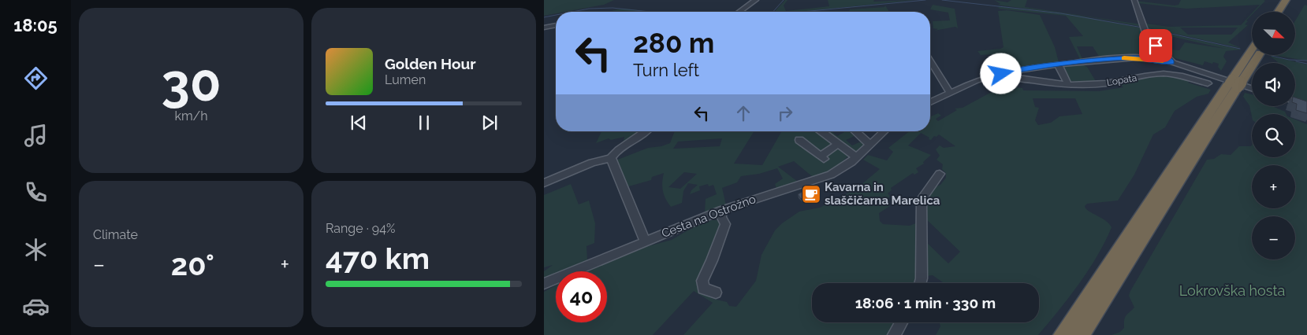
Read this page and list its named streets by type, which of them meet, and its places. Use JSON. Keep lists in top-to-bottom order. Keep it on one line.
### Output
{"streets":{"street":["Lopata","Cesta na Ostrožno"]},"parks":["Lokrovška hosta"],"places":{"cafe":["Kavarna in slaščičarna Marelica"]},"north":"bottom right","page":{"tabs":"18:05","tile":[["30","km/h"],"Climate",["Range · 94%","470 km"]],"map_buttons":["+","−"],"turn":["280 m","Turn left"],"song":["Golden Hour","Lumen"],"heat":["−","20°","+"],"limit":"40","trip":"18:06 · 1 min · 330 m"}}
